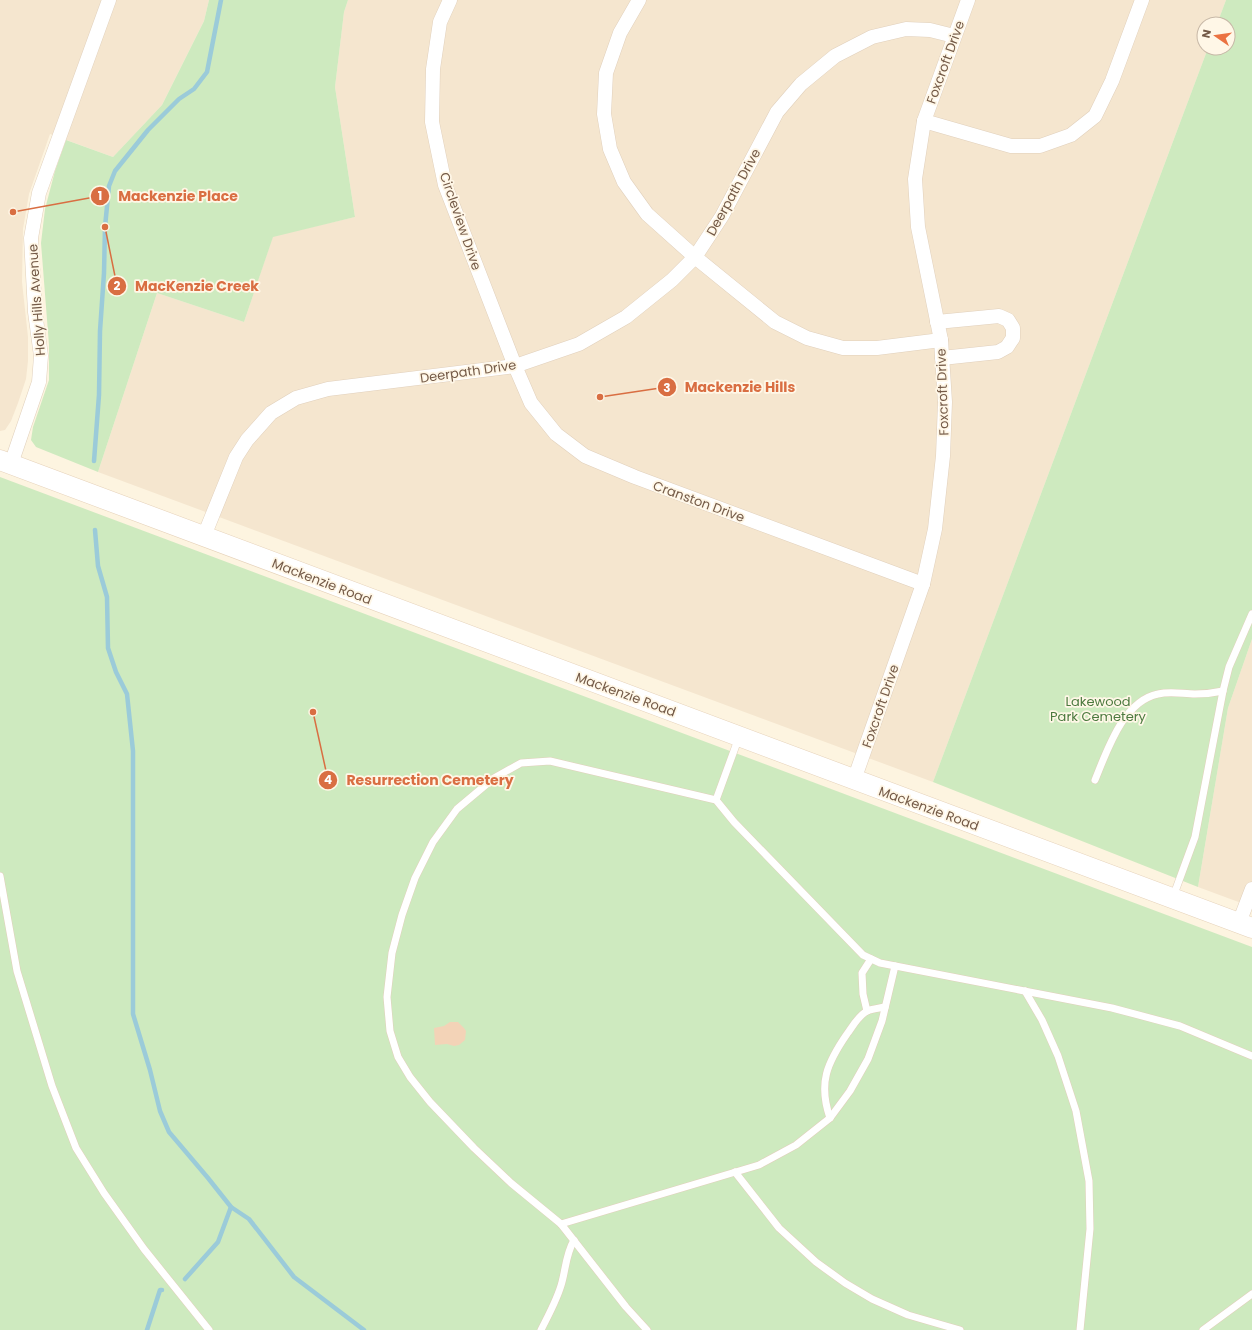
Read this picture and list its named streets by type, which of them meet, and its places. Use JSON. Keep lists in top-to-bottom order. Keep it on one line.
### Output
{"streets":{"main road":["Mackenzie Road"],"street":["Foxcroft Drive","Deerpath Drive","Circleview Drive","Holly Hills Avenue","Cranston Drive"]},"crossings":[["Foxcroft Drive","Deerpath Drive"],["Foxcroft Drive","Cranston Drive"],["Foxcroft Drive","Mackenzie Road"],["Deerpath Drive","Circleview Drive"],["Deerpath Drive","Cranston Drive"],["Deerpath Drive","Mackenzie Road"],["Circleview Drive","Cranston Drive"],["Holly Hills Avenue","Mackenzie Road"]],"parks":["Lakewood Park Cemetery"],"places":["Mackenzie Place","MacKenzie Creek","Mackenzie Hills","Resurrection Cemetery"],"north":"left"}
